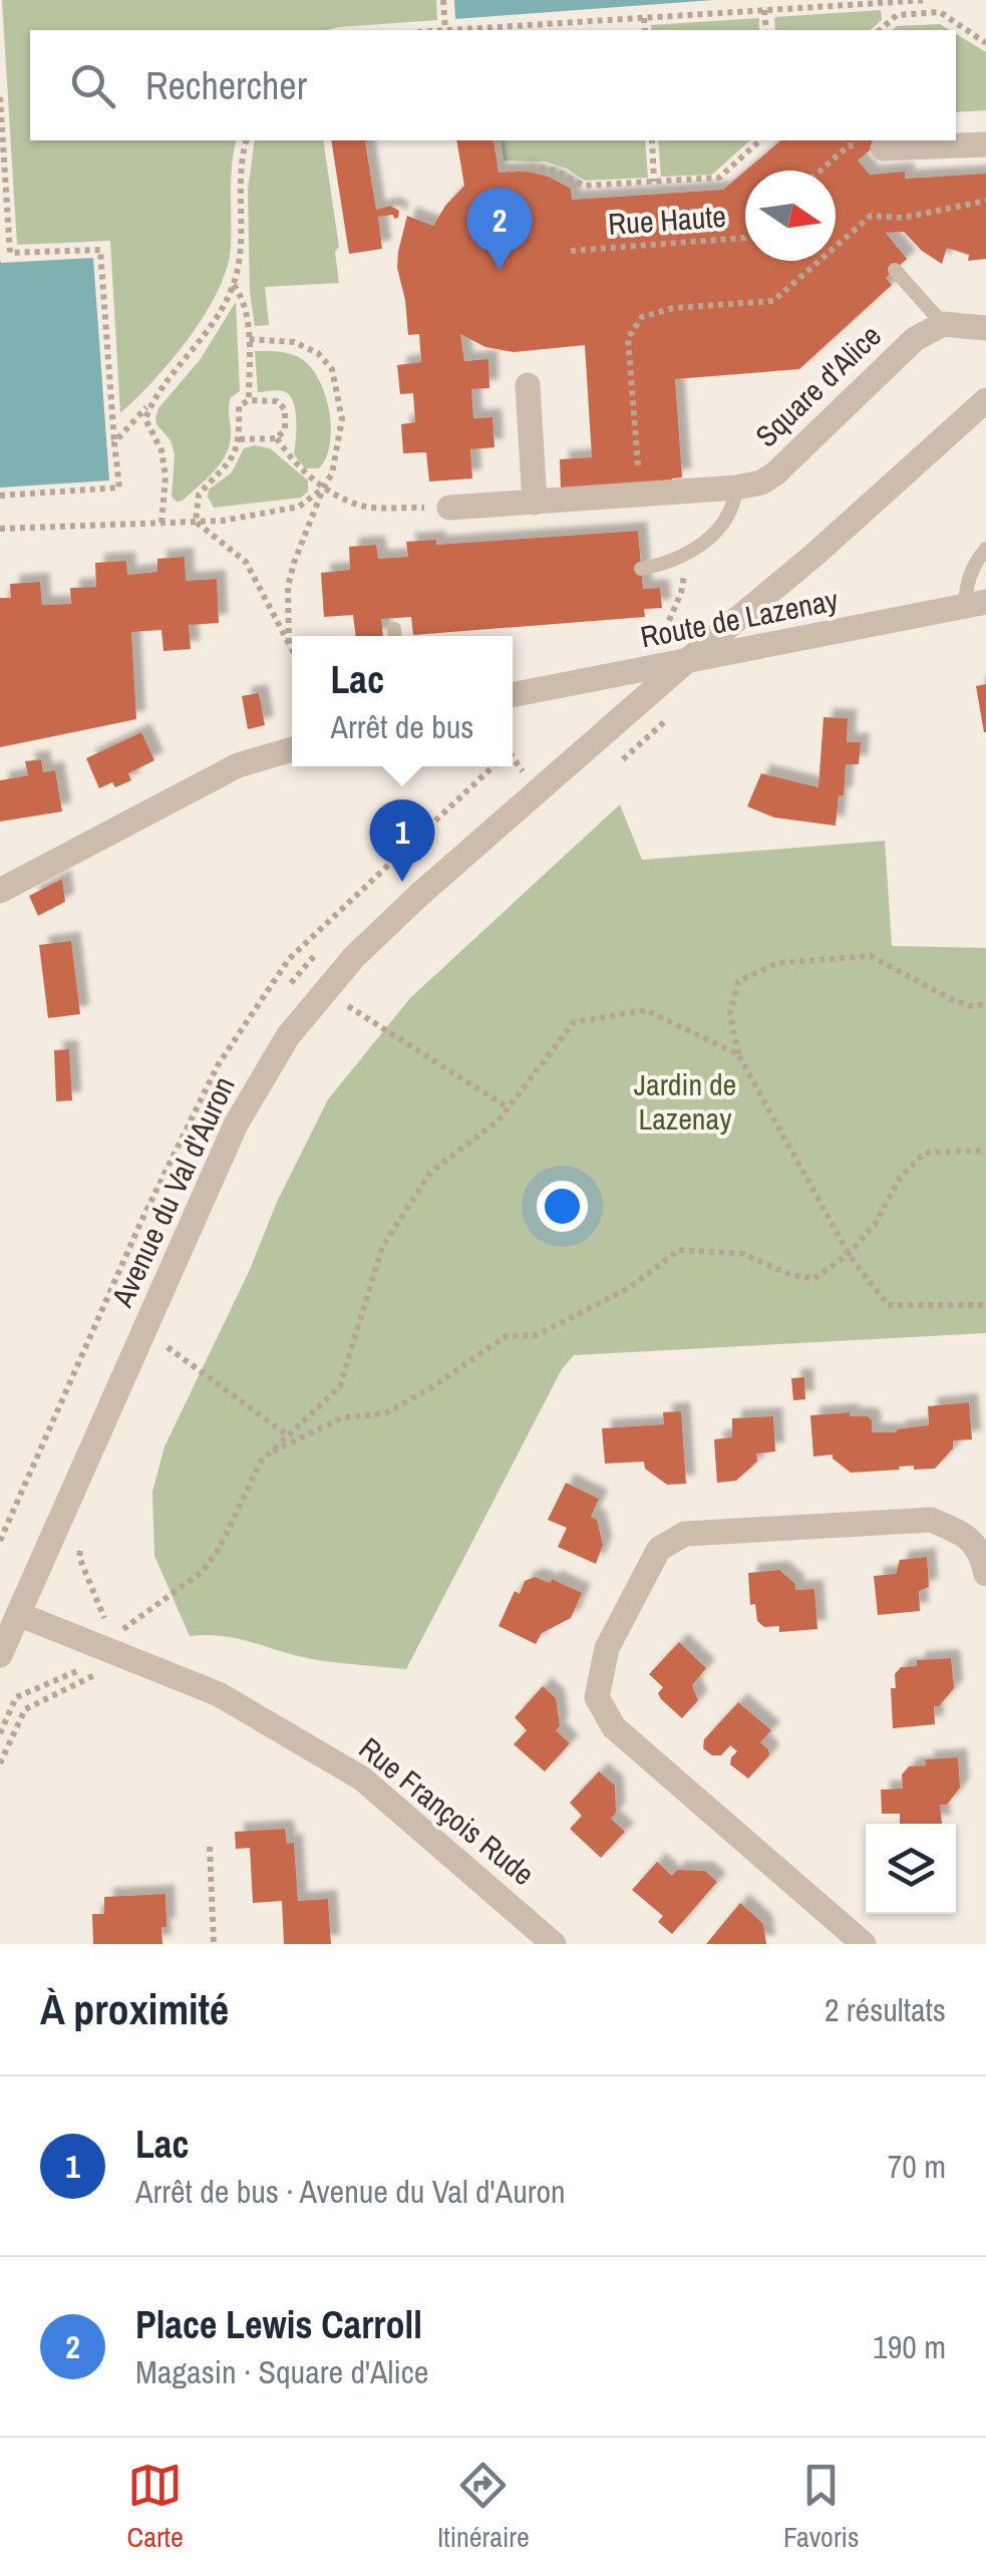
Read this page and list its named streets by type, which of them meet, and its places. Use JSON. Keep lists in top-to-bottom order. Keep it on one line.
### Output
{"streets":{"street":["Square d'Alice","Route de Lazenay","Avenue du Val d'Auron","Rue François Rude"],"path":["Rue Haute"]},"crossings":[["Route de Lazenay","Avenue du Val d'Auron"],["Avenue du Val d'Auron","Rue François Rude"]],"parks":["Jardin de Lazenay"],"north":"right","page":{"search":"Rechercher","pins":["2","1"],"popup":["Lac","Arrêt de bus"],"heading":["À proximité","2 résultats"],"list":[{"mark":"1","name":"Lac","note":"Arrêt de bus · Avenue du Val d'Auron","value":"70 m"},{"mark":"2","name":"Place Lewis Carroll","note":"Magasin · Square d'Alice","value":"190 m"}],"nav":["Carte","Itinéraire","Favoris"]}}
